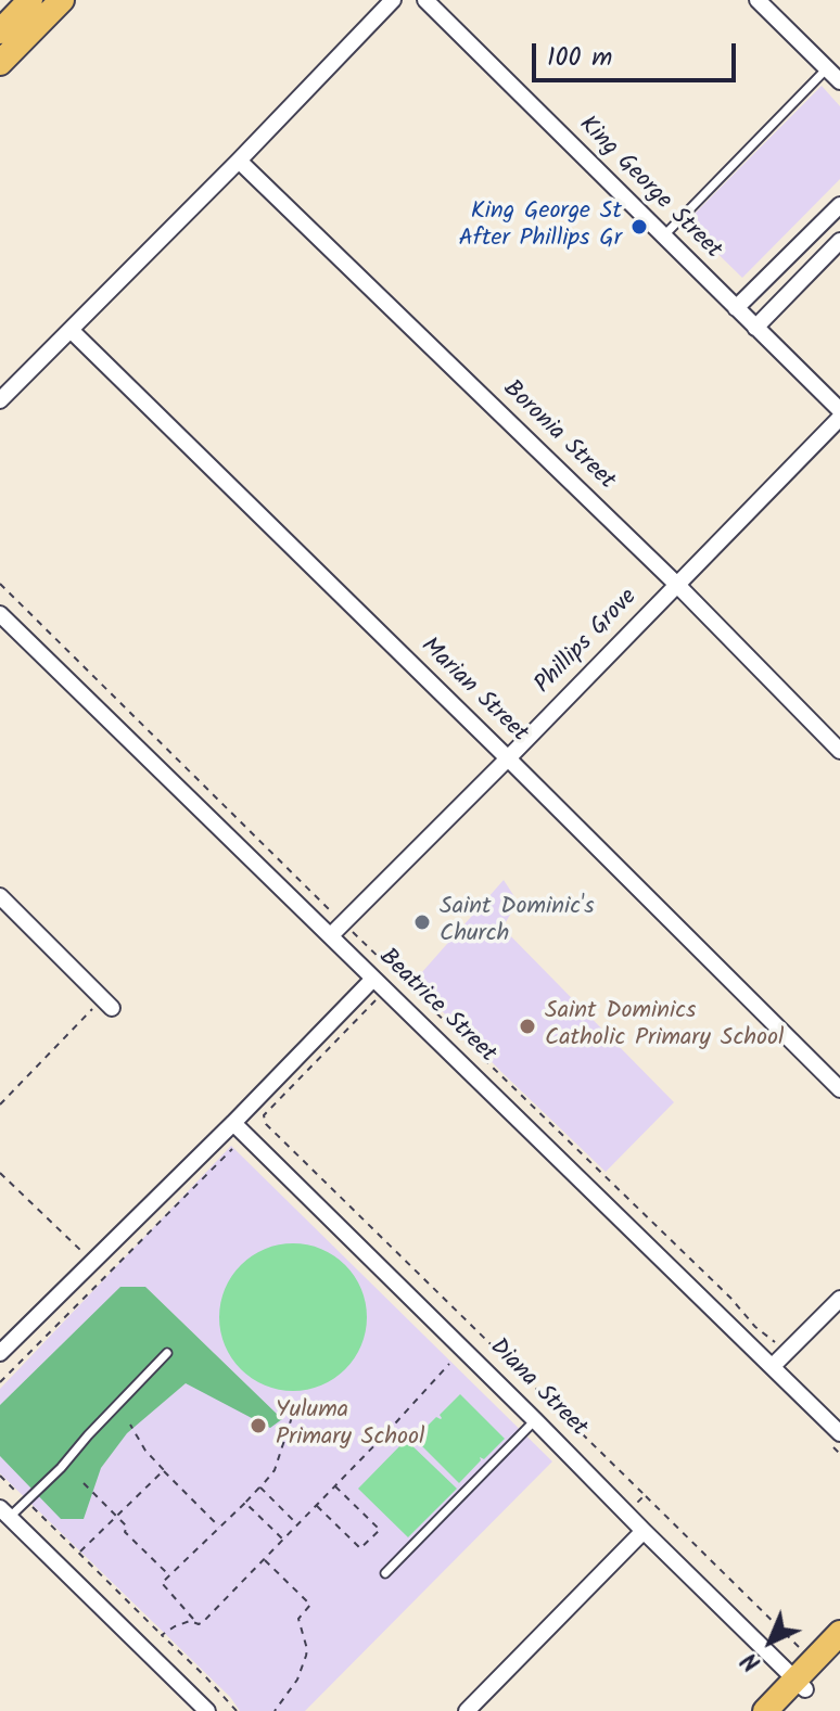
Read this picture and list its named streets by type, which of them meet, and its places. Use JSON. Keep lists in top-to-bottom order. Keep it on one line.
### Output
{"streets":{"street":["King George Street","Boronia Street","Phillips Grove","Marian Street","Beatrice Street","Diana Street"]},"crossings":[["Boronia Street","Phillips Grove"],["Phillips Grove","Marian Street"],["Phillips Grove","Beatrice Street"]],"places":["King George St After Phillips Gr","Saint Dominic's Church","Saint Dominics Catholic Primary School","Yuluma Primary School"],"scale_bar":"100 m","north":"bottom left"}
